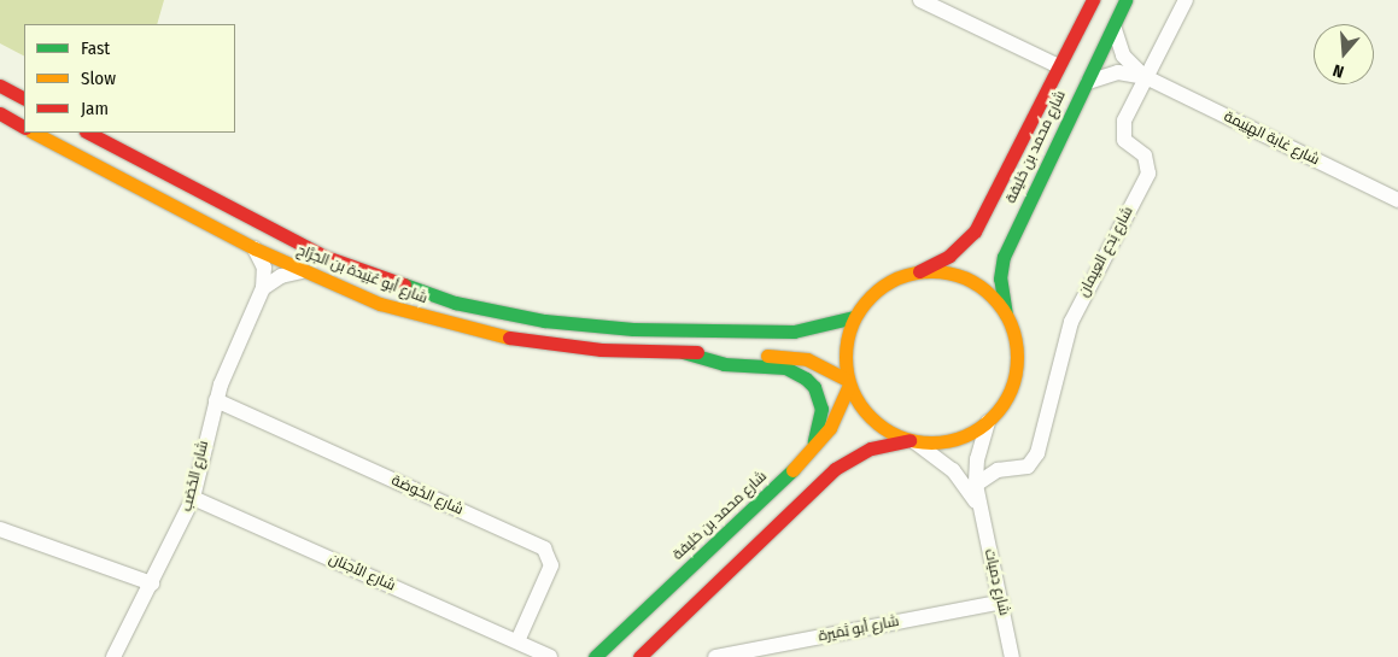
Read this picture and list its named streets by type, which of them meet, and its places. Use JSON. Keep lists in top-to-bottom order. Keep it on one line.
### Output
{"streets":{"main road":["شارع محمد بن خليفة","شارع أبو عُبَيدة بن الجَرَّاح"],"street":["شارع غابة الهِيَيمة","شارع بَدع العِيمان","شارع الخَصَب","شارع الخَوضة","شارع الأجنان","شارع دِميات","شارع أبو ثِمَيرة"]},"crossings":[["شارع غابة الهِيَيمة","شارع محمد بن خليفة"],["شارع غابة الهِيَيمة","شارع بَدع العِيمان"],["شارع محمد بن خليفة","شارع أبو عُبَيدة بن الجَرَّاح"],["شارع محمد بن خليفة","شارع دِميات"],["شارع بَدع العِيمان","شارع دِميات"],["شارع أبو عُبَيدة بن الجَرَّاح","شارع دِميات"],["شارع الخَصَب","شارع الخَوضة"],["شارع الخَصَب","شارع الأجنان"],["شارع الخَوضة","شارع الأجنان"],["شارع دِميات","شارع أبو ثِمَيرة"]],"legend":["Fast","Slow","Jam"],"north":"bottom"}
